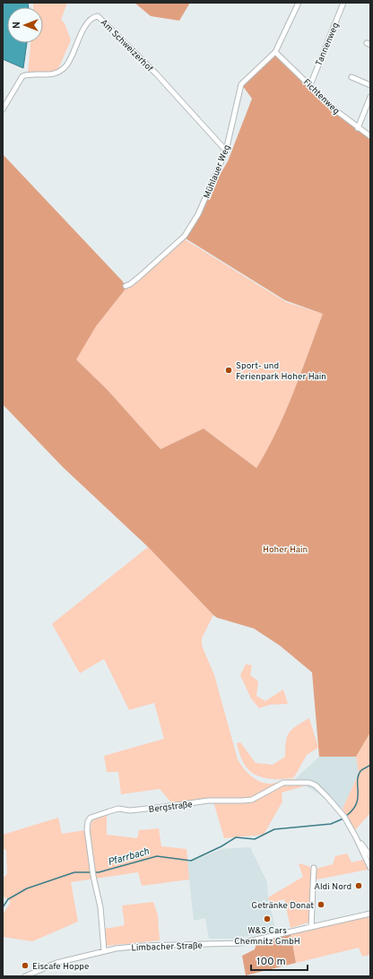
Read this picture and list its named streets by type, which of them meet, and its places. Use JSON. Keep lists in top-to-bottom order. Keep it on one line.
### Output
{"streets":{"street":["Tannenweg","Am Schweizerhof","Fichtenweg","Mühlauer Weg","Bergstraße","Limbacher Straße"]},"crossings":[["Tannenweg","Fichtenweg"],["Am Schweizerhof","Mühlauer Weg"],["Fichtenweg","Mühlauer Weg"],["Bergstraße","Limbacher Straße"]],"water":["Pfarrbach"],"parks":["Hoher Hain"],"places":["Sport- und Ferienpark Hoher Hain","Aldi Nord","Getränke Donat","W&S Cars Chemnitz GmbH","Eiscafe Hoppe"],"scale_bar":"100 m","north":"left"}
